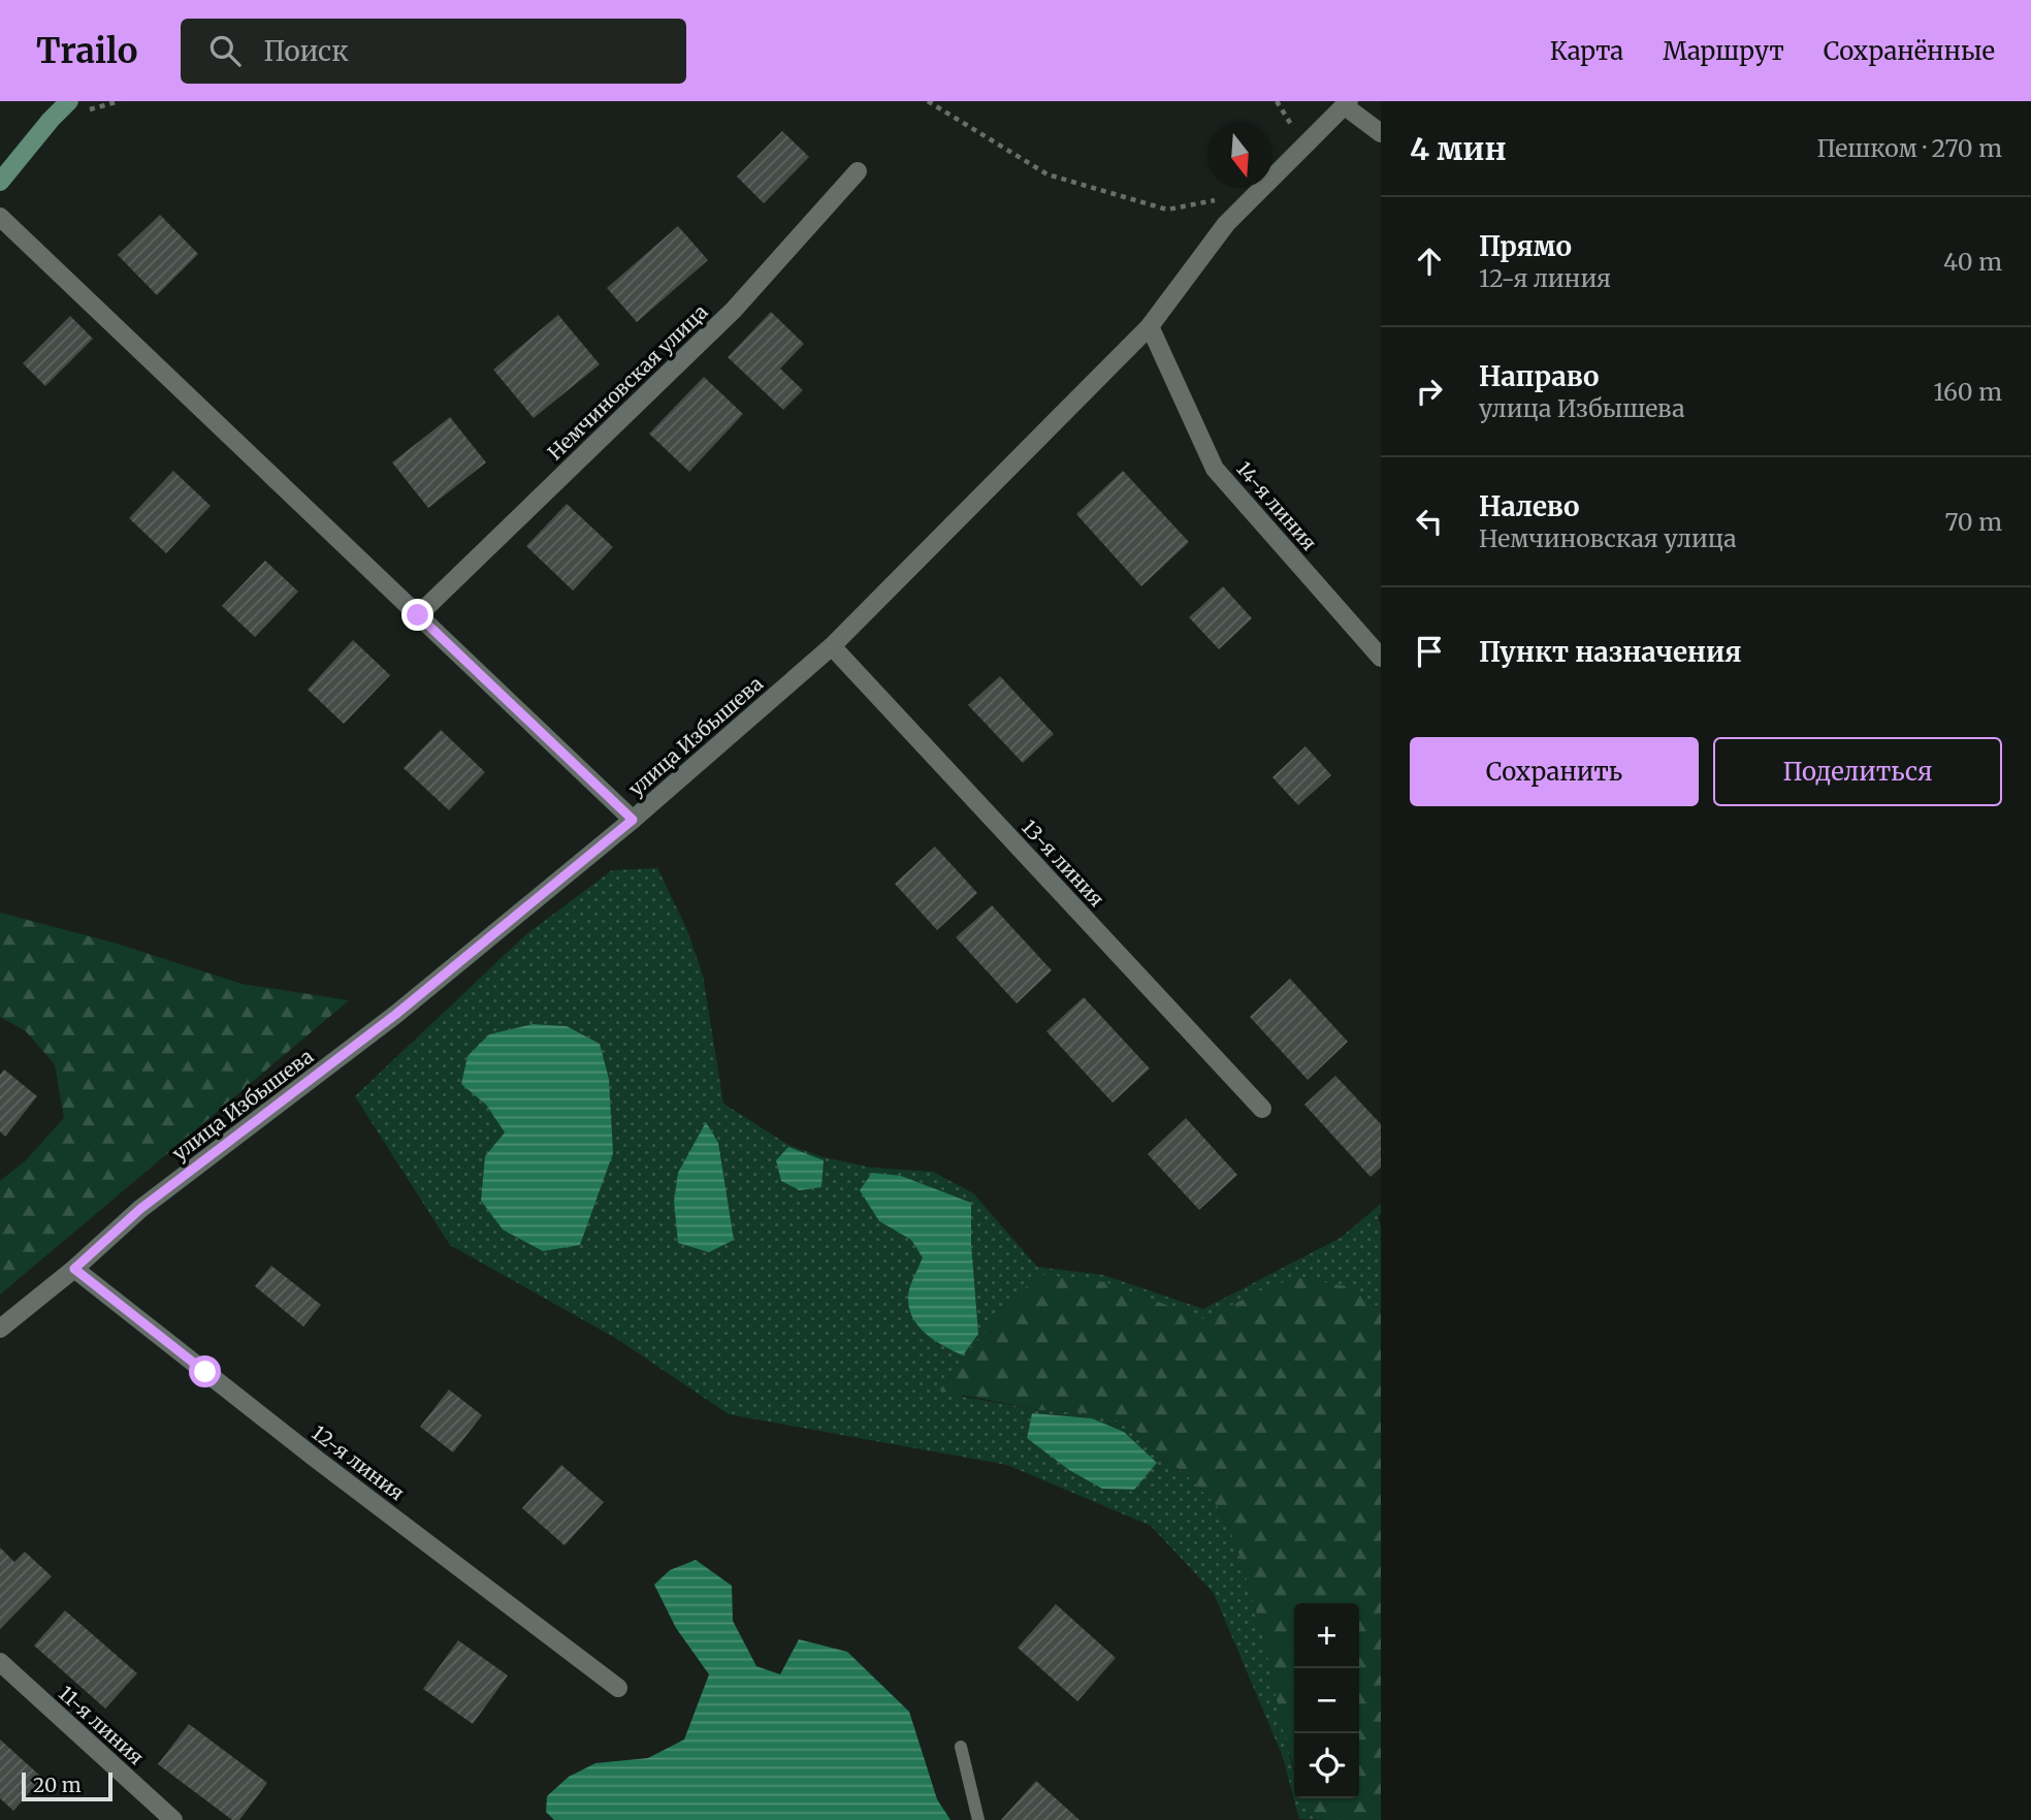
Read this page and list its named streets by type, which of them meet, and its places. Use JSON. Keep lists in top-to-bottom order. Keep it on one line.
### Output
{"streets":{"street":["Немчиновская улица","14-я линия","улица Избышева","13-я линия","12-я линия","11-я линия"]},"crossings":[["14-я линия","улица Избышева"],["улица Избышева","13-я линия"],["улица Избышева","12-я линия"]],"scale_bar":"20 m","north":"bottom","page":{"header":"Trailo","search":"Поиск","nav":["Карта","Маршрут","Сохранённые"],"heading":["4 мин","Пешком · 270 m"],"list":[["Прямо","12-я линия","40 m"],["Направо","улица Избышева","160 m"],["Налево","Немчиновская улица","70 m"],"Пункт назначения"],"buttons":["Сохранить","Поделиться"],"map_buttons":["+","−"],"scale":"20 m"}}
